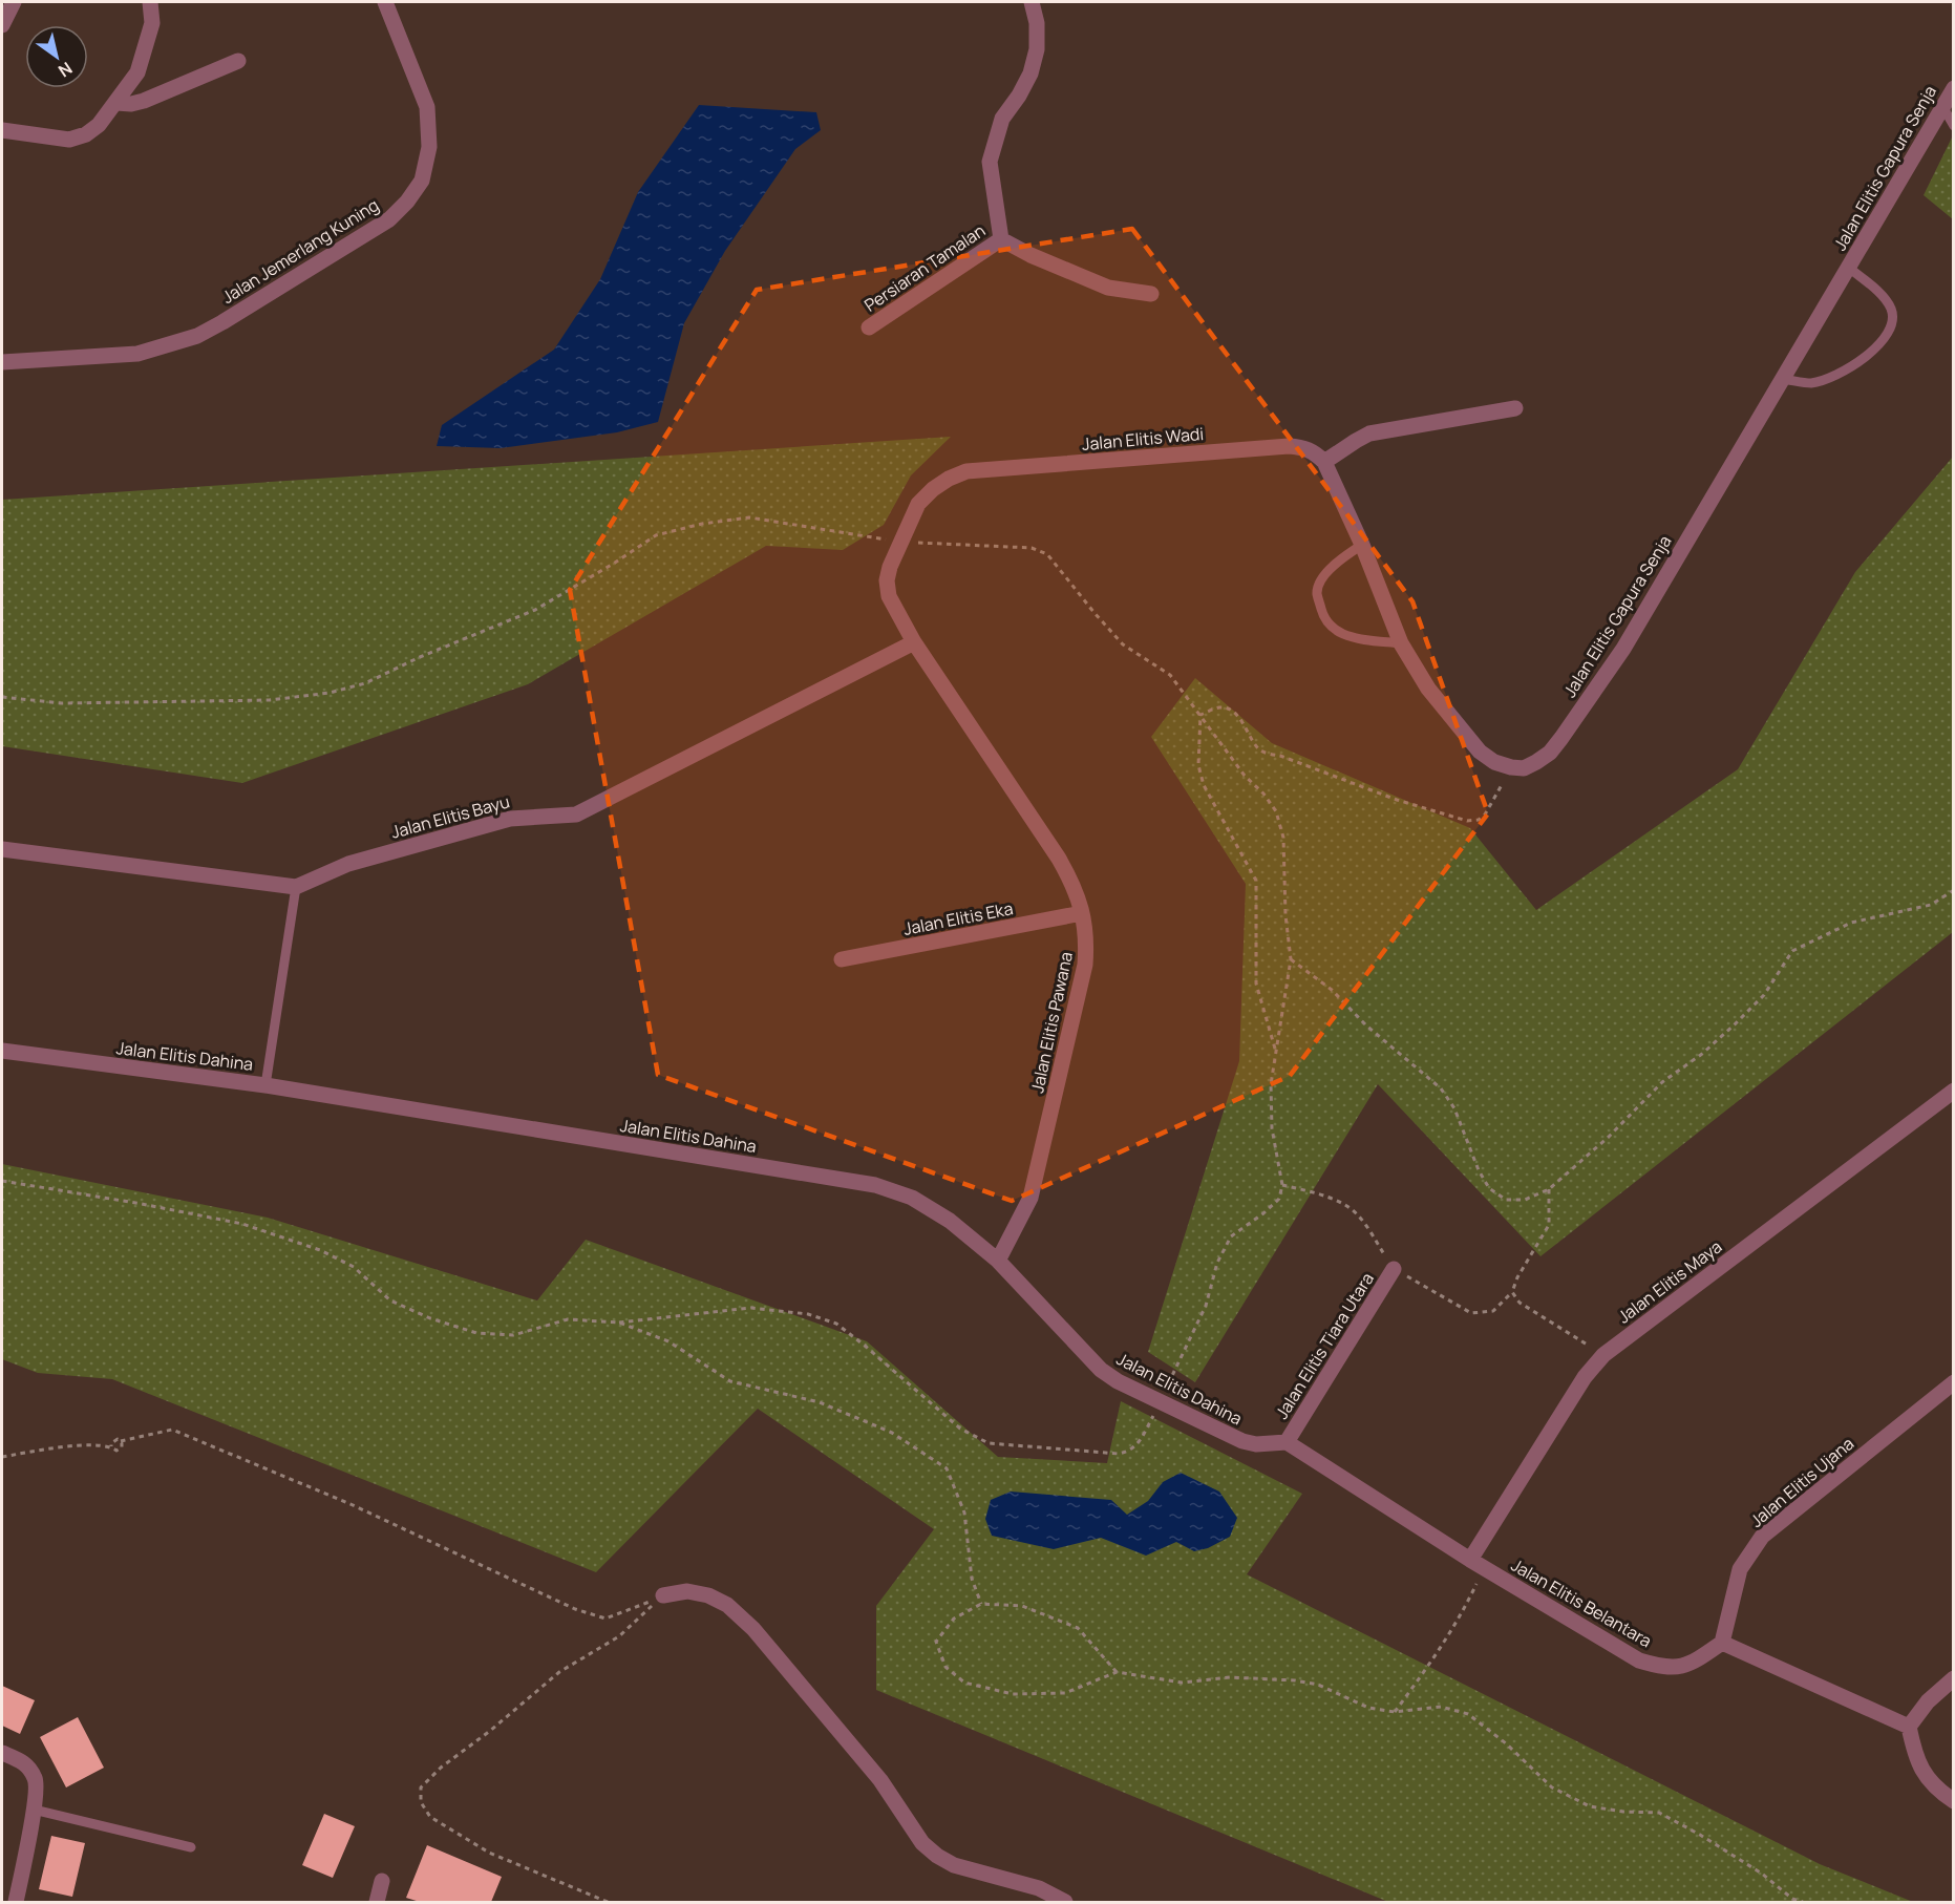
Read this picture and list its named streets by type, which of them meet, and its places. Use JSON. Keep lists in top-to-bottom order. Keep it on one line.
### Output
{"streets":{"street":["Jalan Elitis Gapura Senja","Jalan Jemerlang Kuning","Persiaran Tamalan","Jalan Elitis Wadi","Jalan Elitis Bayu","Jalan Elitis Eka","Jalan Elitis Pawana","Jalan Elitis Dahina","Jalan Elitis Maya","Jalan Elitis Tiara Utara","Jalan Elitis Ujana","Jalan Elitis Belantara"]},"crossings":[["Jalan Elitis Wadi","Jalan Elitis Bayu"],["Jalan Elitis Wadi","Jalan Elitis Pawana"],["Jalan Elitis Bayu","Jalan Elitis Pawana"],["Jalan Elitis Eka","Jalan Elitis Pawana"],["Jalan Elitis Pawana","Jalan Elitis Dahina"],["Jalan Elitis Dahina","Jalan Elitis Tiara Utara"],["Jalan Elitis Dahina","Jalan Elitis Belantara"],["Jalan Elitis Maya","Jalan Elitis Belantara"],["Jalan Elitis Tiara Utara","Jalan Elitis Belantara"],["Jalan Elitis Ujana","Jalan Elitis Belantara"]],"north":"bottom right"}
